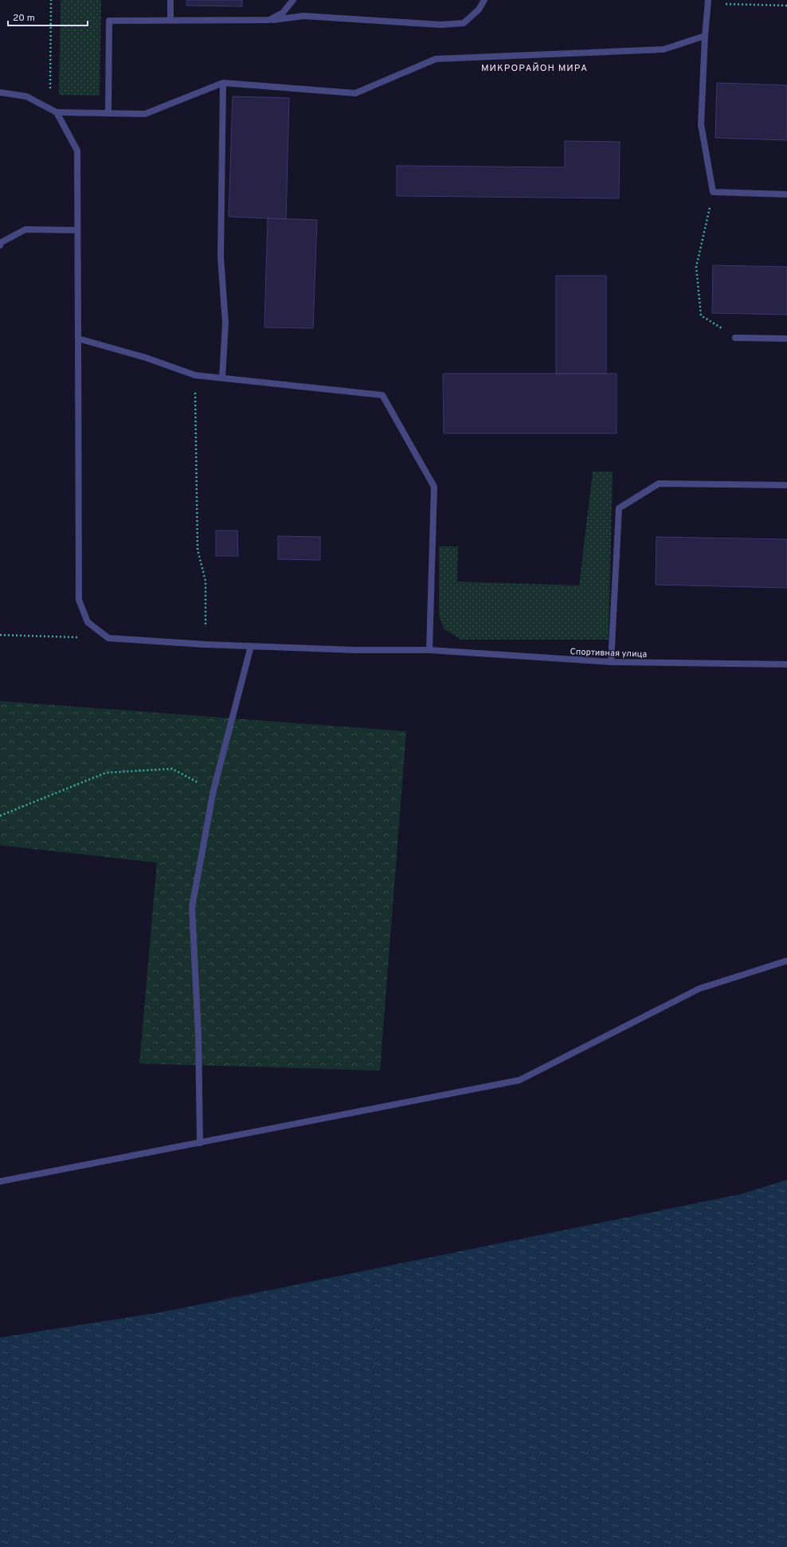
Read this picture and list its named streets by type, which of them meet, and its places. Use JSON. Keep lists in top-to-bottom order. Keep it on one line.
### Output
{"streets":{"street":["Спортивная улица"]},"districts":["МИКРОРАЙОН МИРА"],"scale_bar":"20 m"}
